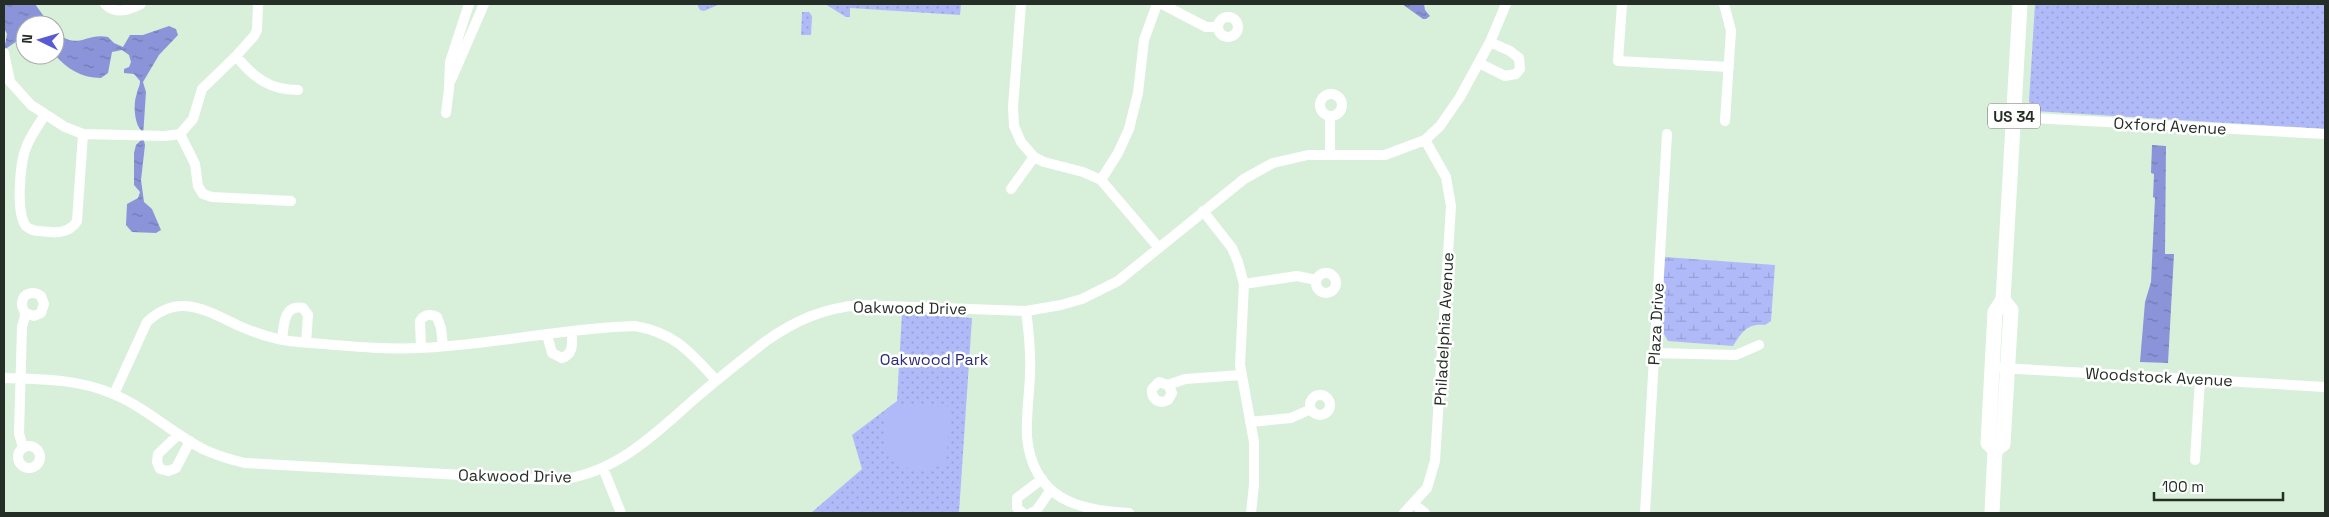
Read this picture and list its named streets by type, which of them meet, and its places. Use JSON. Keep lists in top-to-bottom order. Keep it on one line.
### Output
{"streets":{"main road":["US 34"],"street":["Oxford Avenue","Oakwood Drive","Plaza Drive","Philadelphia Avenue","Woodstock Avenue"]},"crossings":[["US 34","Oxford Avenue"],["US 34","Woodstock Avenue"],["Oakwood Drive","Philadelphia Avenue"]],"parks":["Oakwood Park"],"scale_bar":"100 m","north":"left"}
